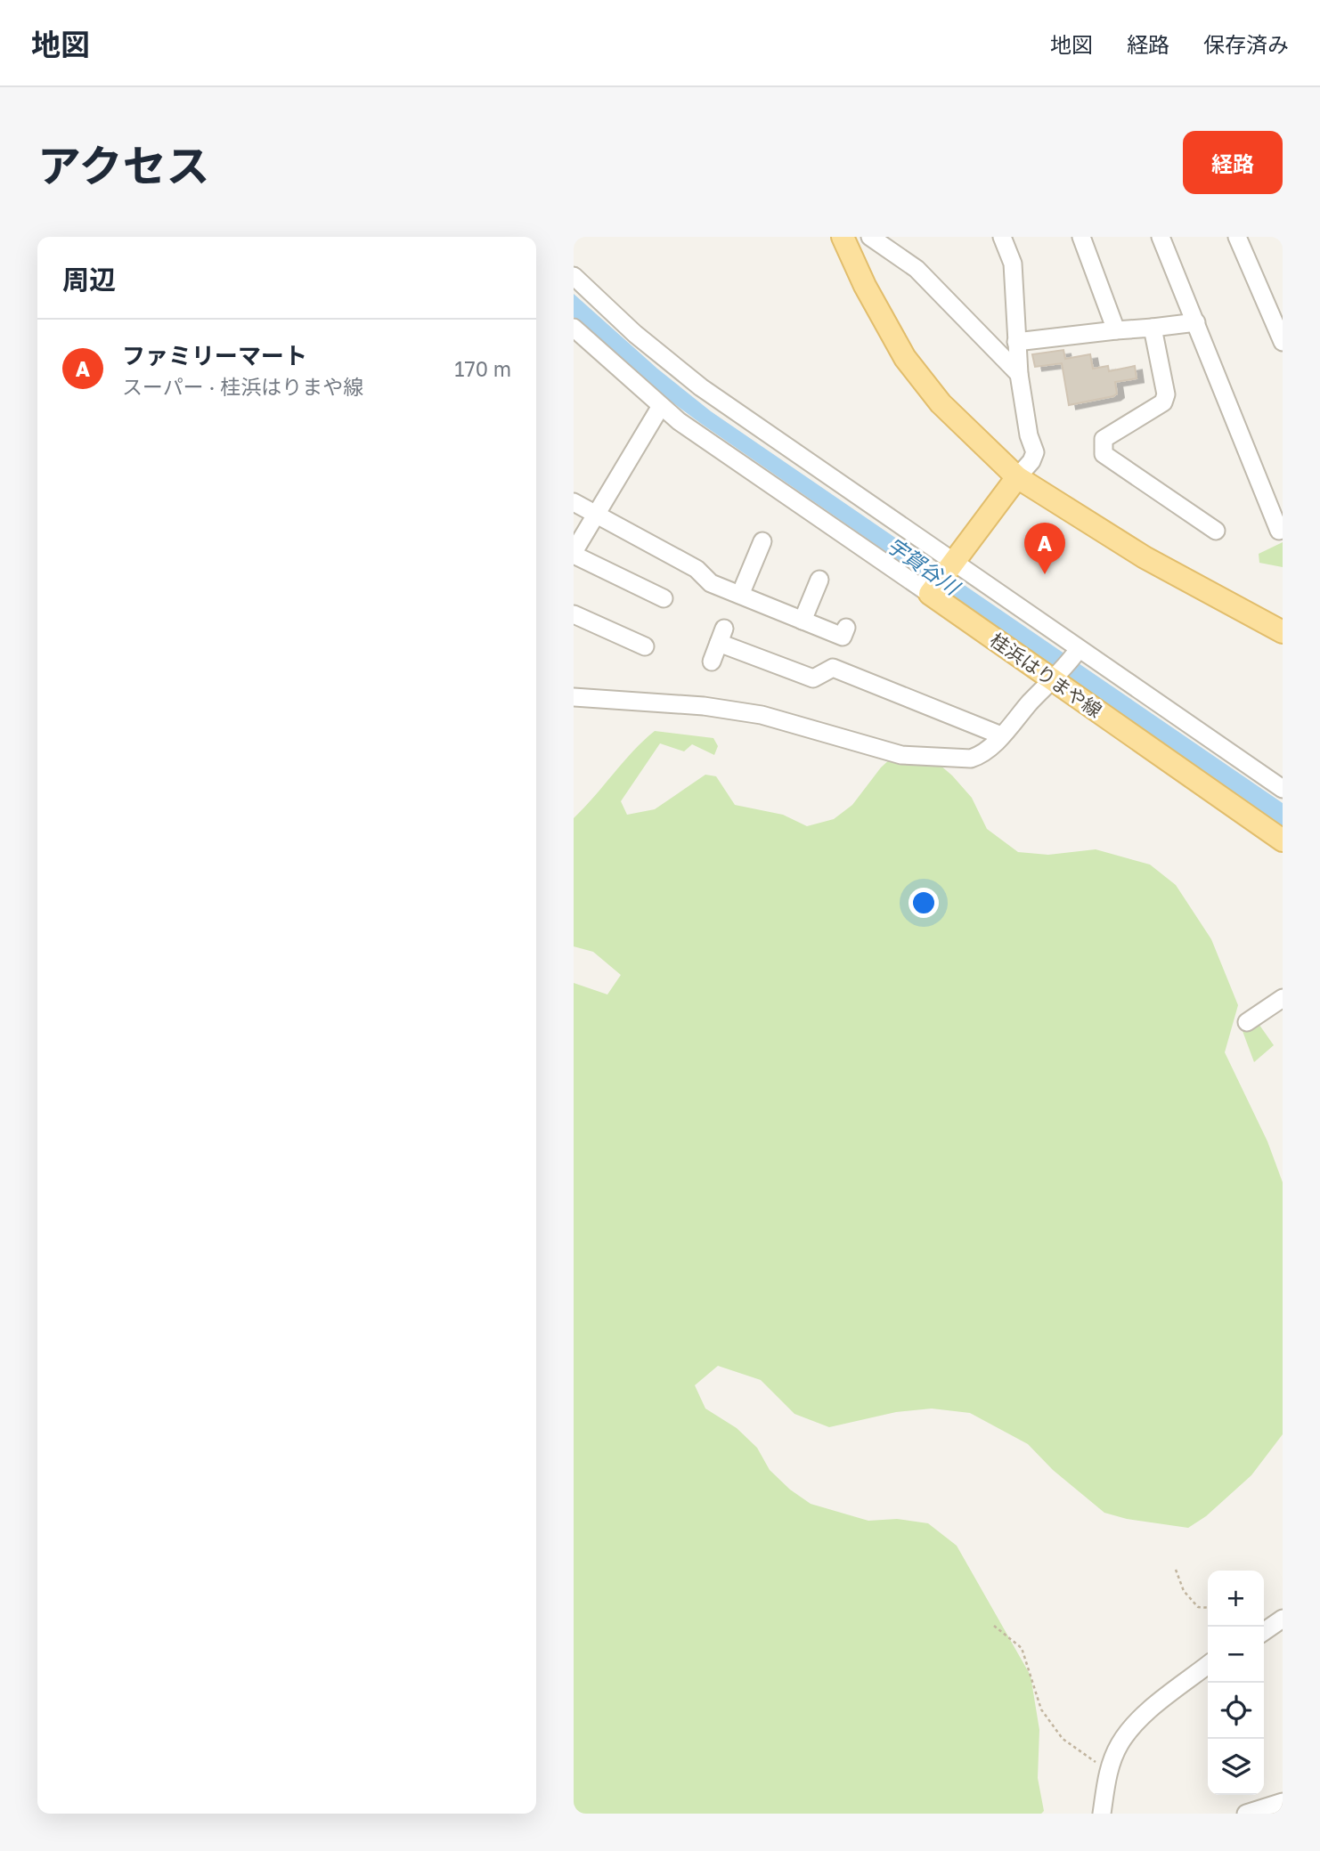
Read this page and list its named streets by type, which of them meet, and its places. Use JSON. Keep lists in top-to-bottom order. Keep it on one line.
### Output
{"streets":{"main road":["桂浜はりまや線"]},"water":["宇賀谷川"],"page":{"header":"地図","nav":["地図","経路","保存済み"],"title":"アクセス","buttons":"経路","heading":"周辺","list":[{"mark":"A","name":"ファミリーマート","note":"スーパー · 桂浜はりまや線","value":"170 m"}],"pins":"A","map_buttons":["+","−"]}}
